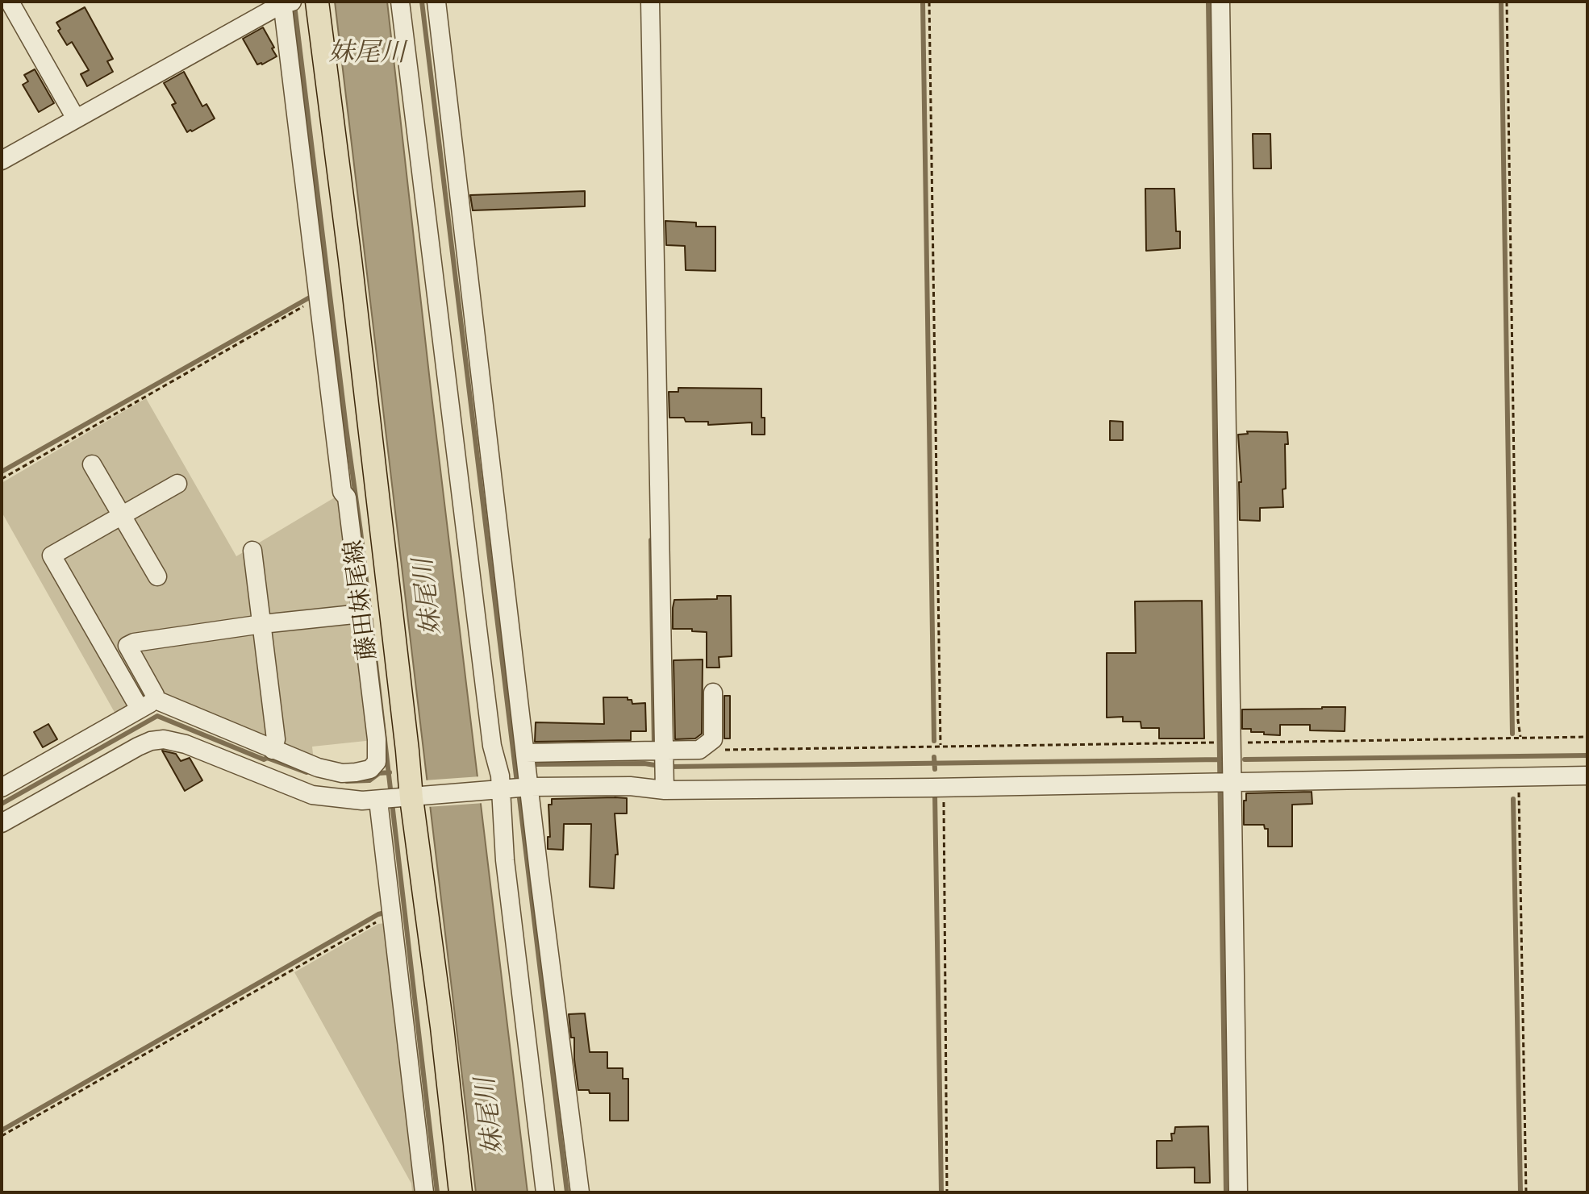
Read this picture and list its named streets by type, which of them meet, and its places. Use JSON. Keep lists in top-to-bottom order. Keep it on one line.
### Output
{"streets":{"main road":["藤田妹尾線"]},"water":["妹尾川"]}
